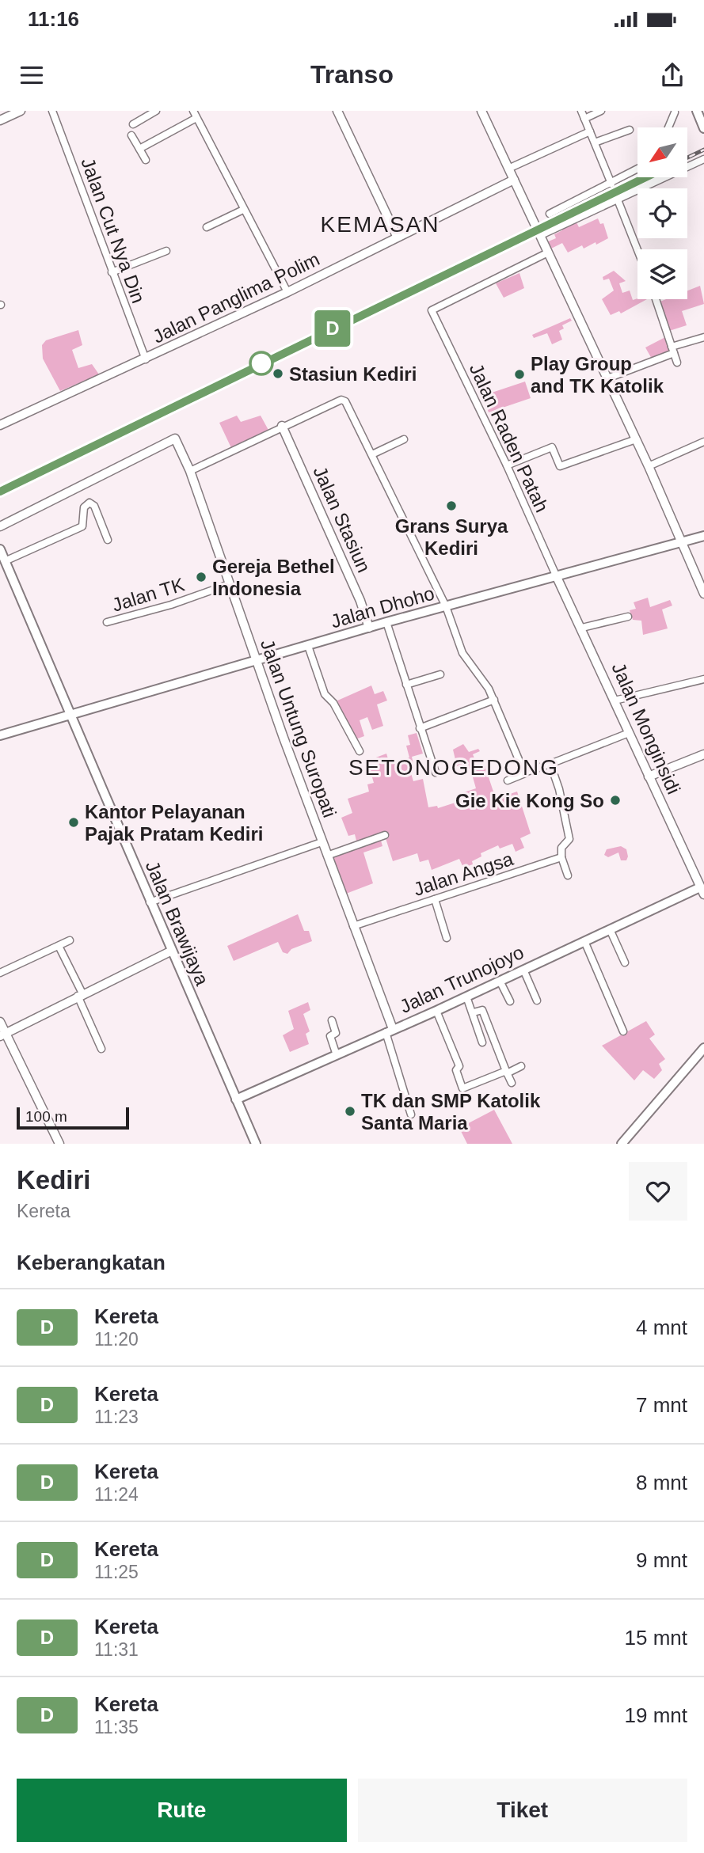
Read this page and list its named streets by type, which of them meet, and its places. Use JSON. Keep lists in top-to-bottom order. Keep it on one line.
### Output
{"streets":{"main road":["Jalan Dhoho","Jalan Brawijaya","Jalan Trunojoyo"],"street":["Jalan Cut Nya Din","Jalan Panglima Polim","Jalan Raden Patah","Jalan Stasiun","Jalan TK","Jalan Untung Suropati","Jalan Monginsidi","Jalan Angsa"]},"crossings":[["Jalan Cut Nya Din","Jalan Panglima Polim"],["Jalan Raden Patah","Jalan Dhoho"],["Jalan Raden Patah","Jalan Monginsidi"],["Jalan Stasiun","Jalan Dhoho"],["Jalan TK","Jalan Untung Suropati"],["Jalan Dhoho","Jalan Untung Suropati"],["Jalan Dhoho","Jalan Monginsidi"],["Jalan Dhoho","Jalan Brawijaya"],["Jalan Untung Suropati","Jalan Angsa"],["Jalan Untung Suropati","Jalan Trunojoyo"],["Jalan Monginsidi","Jalan Trunojoyo"],["Jalan Brawijaya","Jalan Trunojoyo"]],"districts":["KEMASAN","SETONOGEDONG"],"places":["Stasiun Kediri","Play Group and TK Katolik","Grans Surya Kediri","Gereja Bethel Indonesia","Gie Kie Kong So","Kantor Pelayanan Pajak Pratam Kediri","TK dan SMP Katolik Santa Maria"],"scale_bar":"100 m","north":"bottom left","page":{"status":"11:16","header":"Transo","on_map":"D","scale":"100 m","heading":[["Kediri","Kereta"],"Keberangkatan"],"list":[{"mark":"D","name":"Kereta","note":"11:20","value":"4 mnt"},{"mark":"D","name":"Kereta","note":"11:23","value":"7 mnt"},{"mark":"D","name":"Kereta","note":"11:24","value":"8 mnt"},{"mark":"D","name":"Kereta","note":"11:25","value":"9 mnt"},{"mark":"D","name":"Kereta","note":"11:31","value":"15 mnt"},{"mark":"D","name":"Kereta","note":"11:35","value":"19 mnt"}],"buttons":["Rute","Tiket"]}}
